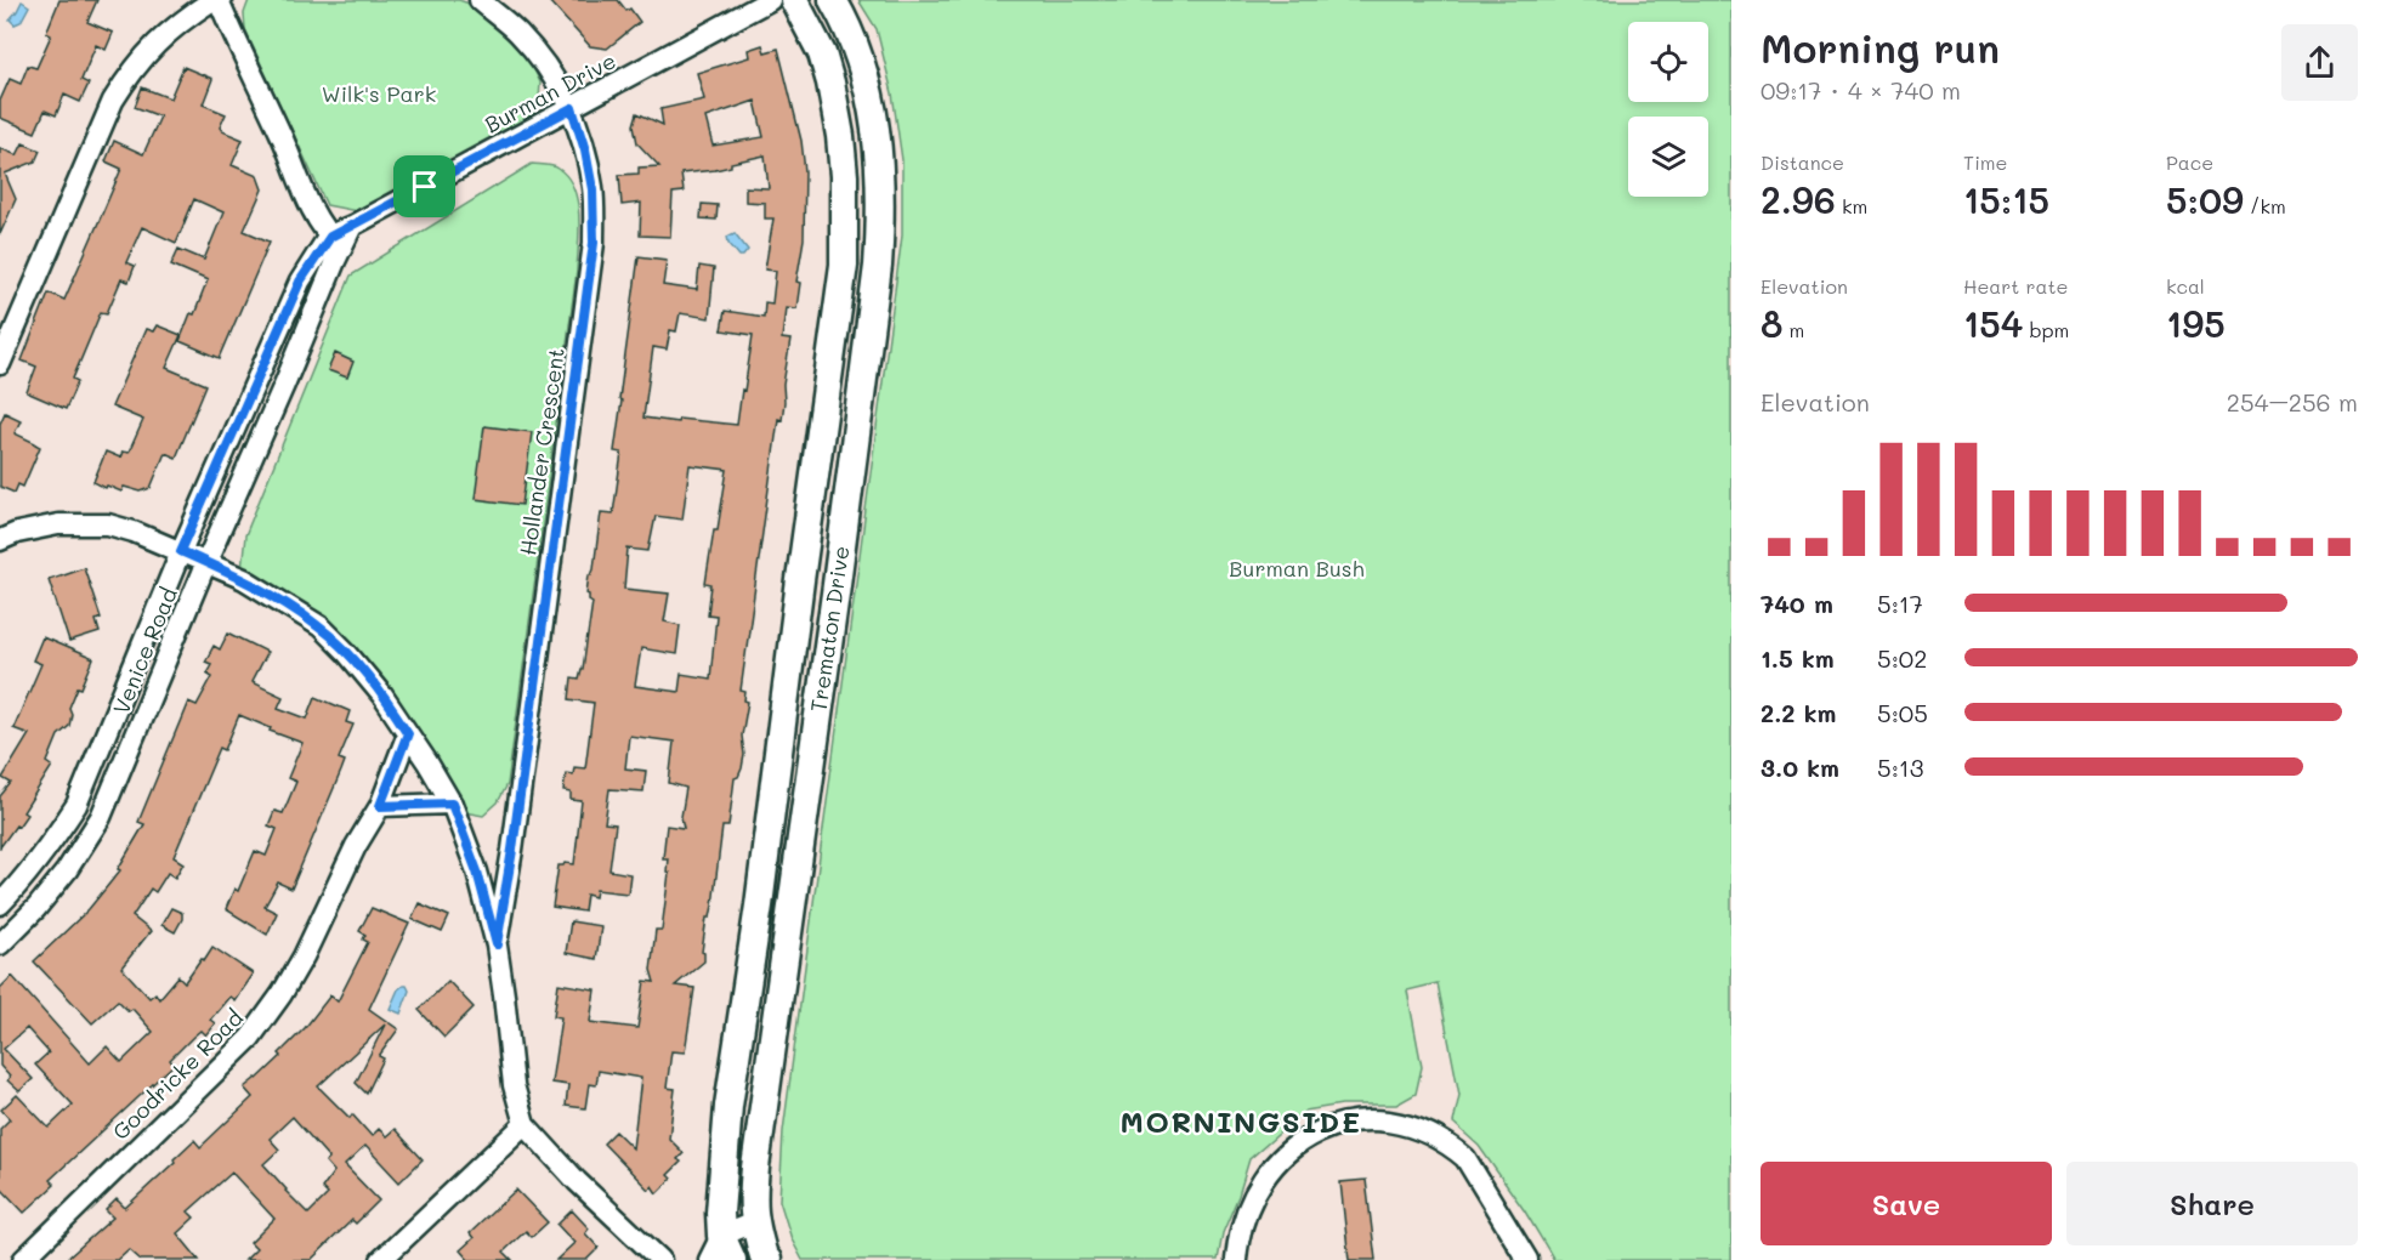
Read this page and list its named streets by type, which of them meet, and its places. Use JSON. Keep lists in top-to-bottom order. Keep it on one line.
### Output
{"streets":{"street":["Burman Drive","Hollander Crescent","Trematon Drive","Venice Road","Goodricke Road"]},"crossings":[["Burman Drive","Hollander Crescent"],["Burman Drive","Venice Road"],["Hollander Crescent","Venice Road"],["Hollander Crescent","Goodricke Road"]],"districts":["MORNINGSIDE"],"parks":["Wilk's Park","Burman Bush"],"page":{"heading":["Morning run","09:17 · 4 × 740 m"],"stats":[["Distance","2.96 km"],["Time","15:15"],["Pace","5:09 /km"],["Elevation","8 m"],["Heart rate","154 bpm"],["kcal","195"]],"chart":["Elevation","254–256 m"],"list":[{"name":"740 m","note":"5:17"},{"name":"1.5 km","note":"5:02"},{"name":"2.2 km","note":"5:05"},{"name":"3.0 km","note":"5:13"}],"buttons":["Save","Share"]}}
